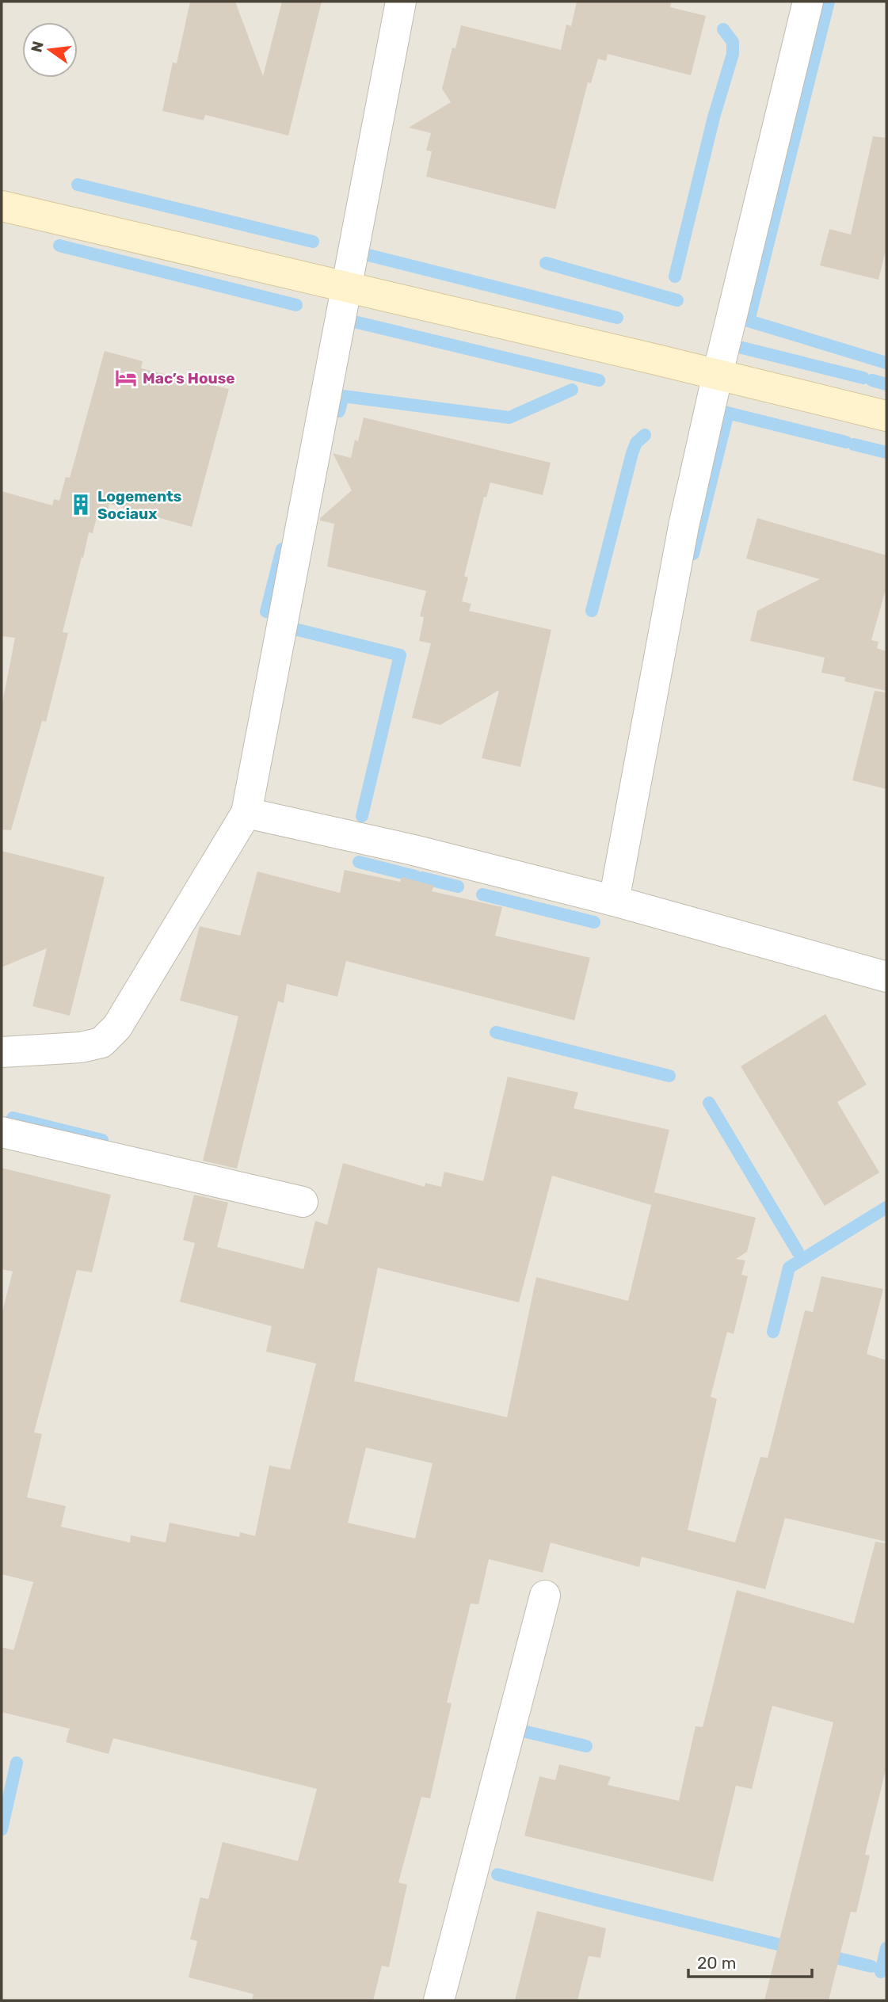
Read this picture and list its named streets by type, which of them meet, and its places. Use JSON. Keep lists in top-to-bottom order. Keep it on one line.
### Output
{"places":{"hotel":["Mac’s House"],"building":["Logements Sociaux"]},"scale_bar":"20 m","north":"left"}
